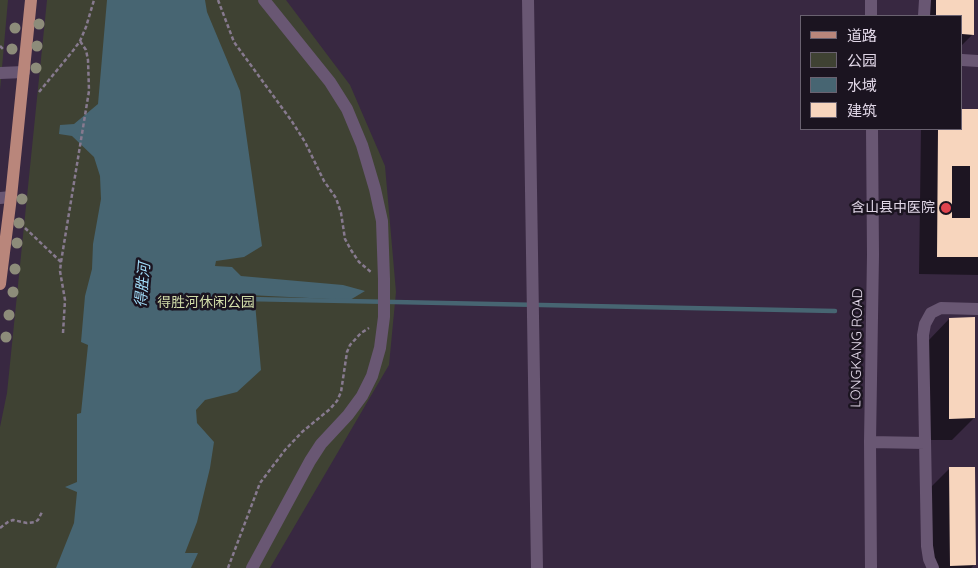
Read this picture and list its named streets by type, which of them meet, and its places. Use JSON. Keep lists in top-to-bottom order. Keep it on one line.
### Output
{"streets":{"street":["LONGKANG ROAD"]},"water":["得胜河"],"parks":["得胜河休闲公园"],"places":["含山县中医院"],"legend":["道路","公园","水域","建筑"]}
